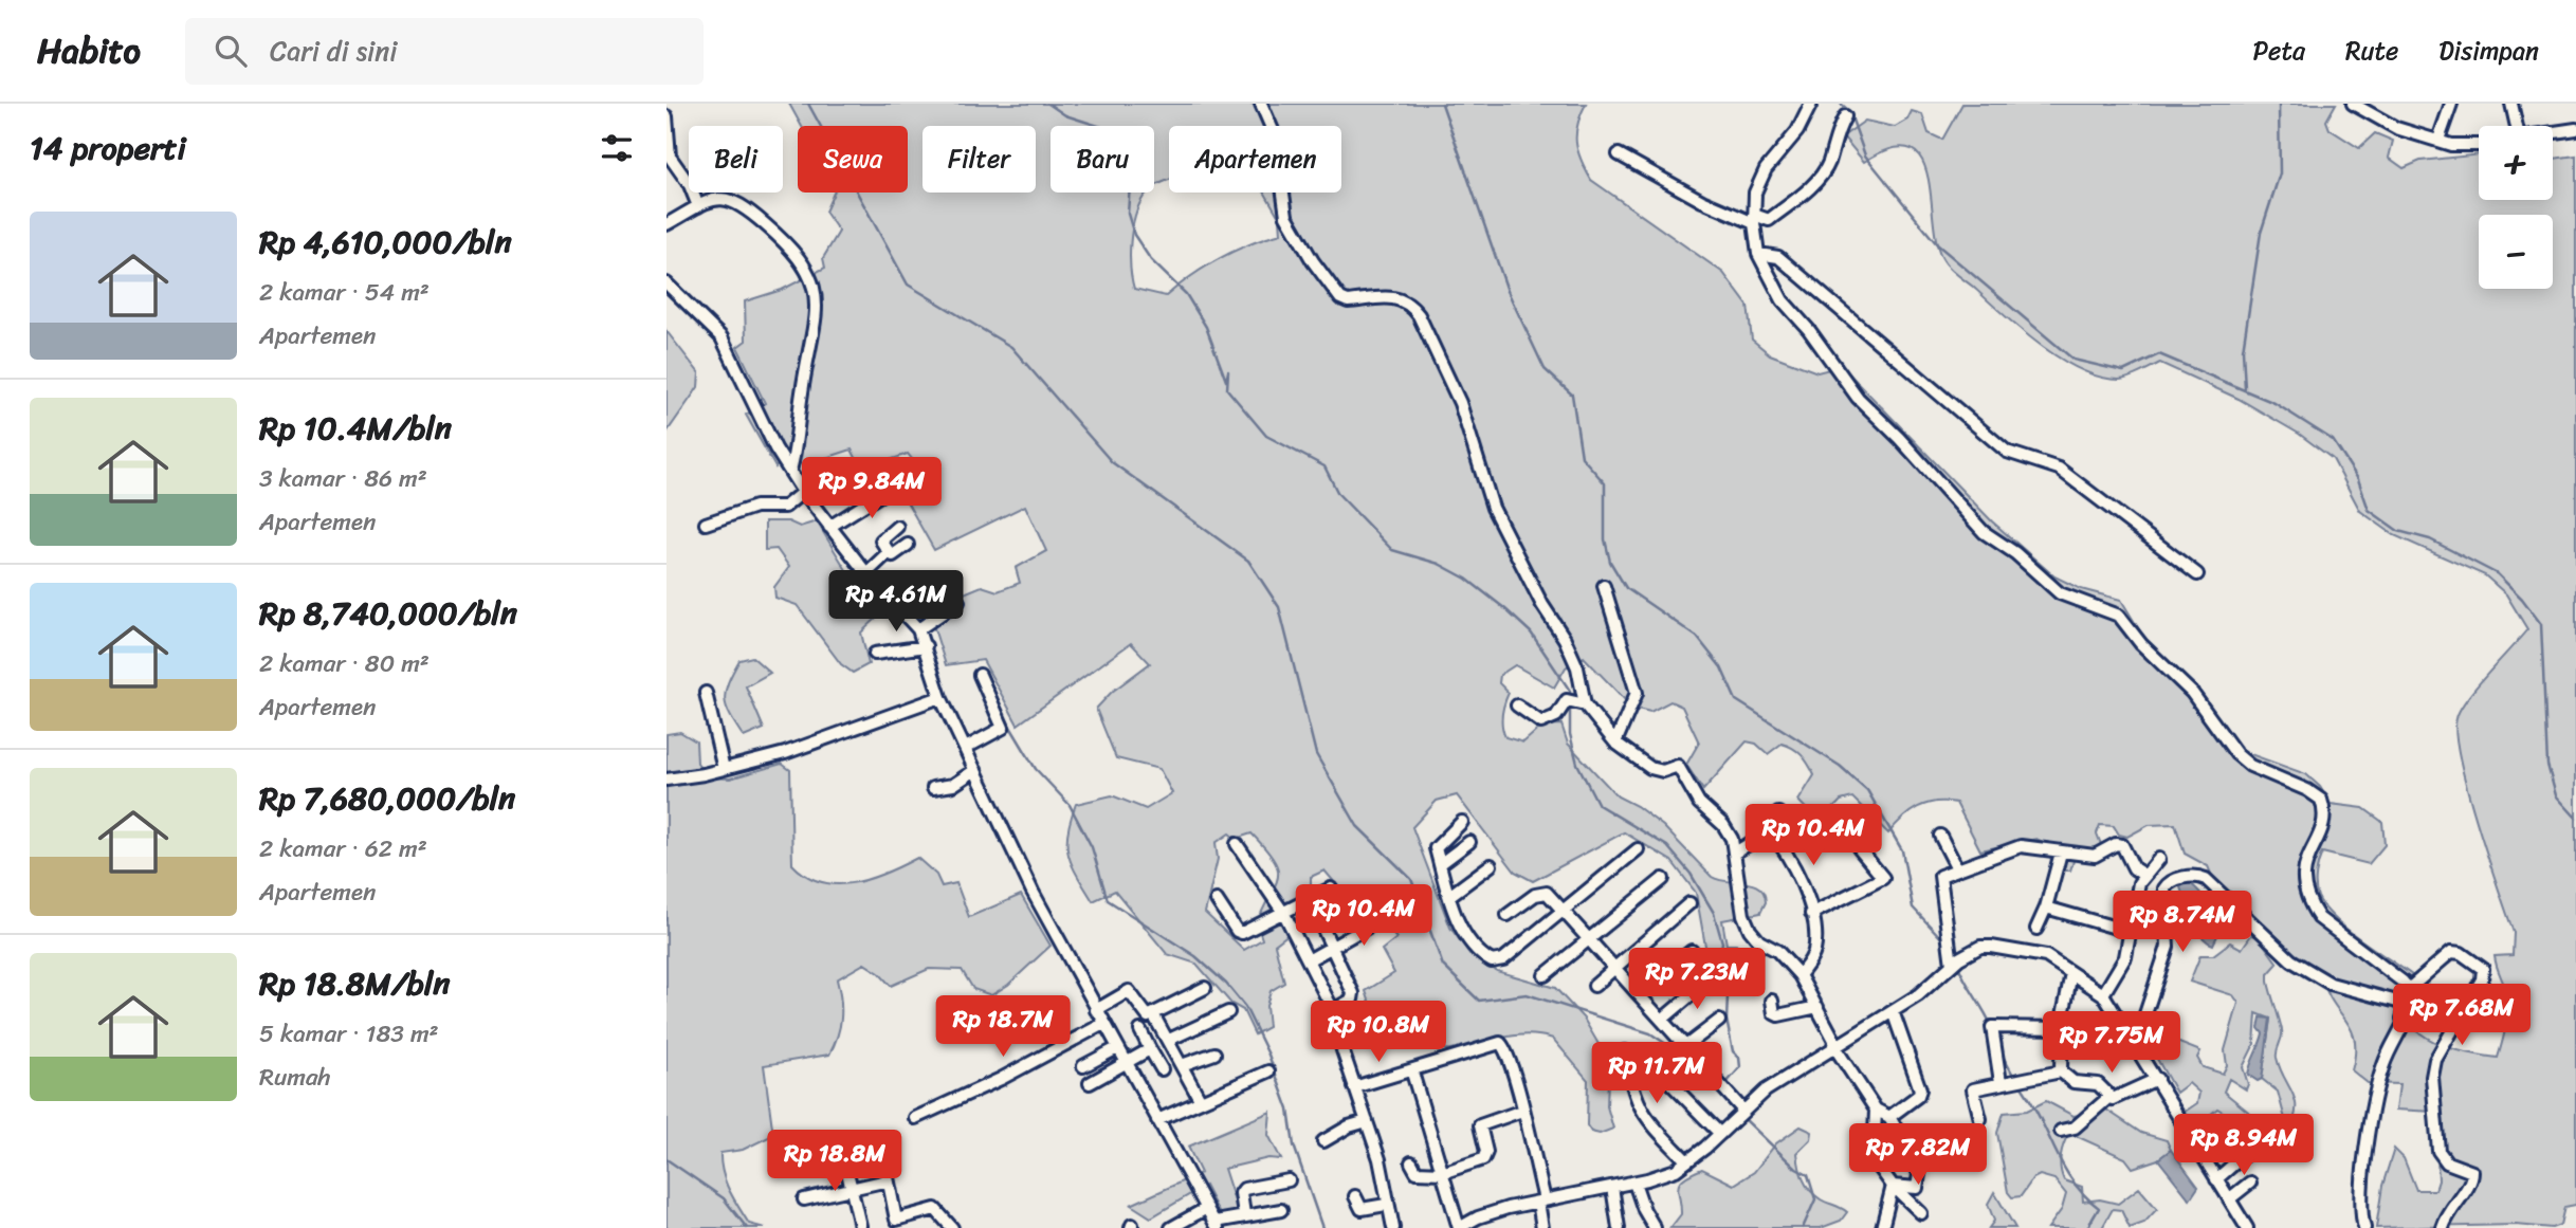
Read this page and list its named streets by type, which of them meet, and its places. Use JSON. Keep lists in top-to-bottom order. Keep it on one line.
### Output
{"page":{"header":"Habito","search":"Cari di sini","nav":["Peta","Rute","Disimpan"],"heading":"14 properti","map_buttons":["+","−"],"chip":["Beli","Sewa","Filter","Baru","Apartemen"],"list":[{"name":"Rp 4,610,000/bln","note":"2 kamar · 54 m² · Apartemen"},{"name":"Rp 10.4M/bln","note":"3 kamar · 86 m² · Apartemen"},{"name":"Rp 8,740,000/bln","note":"2 kamar · 80 m² · Apartemen"},{"name":"Rp 7,680,000/bln","note":"2 kamar · 62 m² · Apartemen"},{"name":"Rp 18.8M/bln","note":"5 kamar · 183 m² · Rumah"}],"price":["Rp 9.84M","Rp 4.61M","Rp 10.4M","Rp 10.4M","Rp 8.74M","Rp 7.23M","Rp 7.68M","Rp 18.7M","Rp 10.8M","Rp 7.75M","Rp 11.7M","Rp 8.94M","Rp 7.82M","Rp 18.8M"]}}
